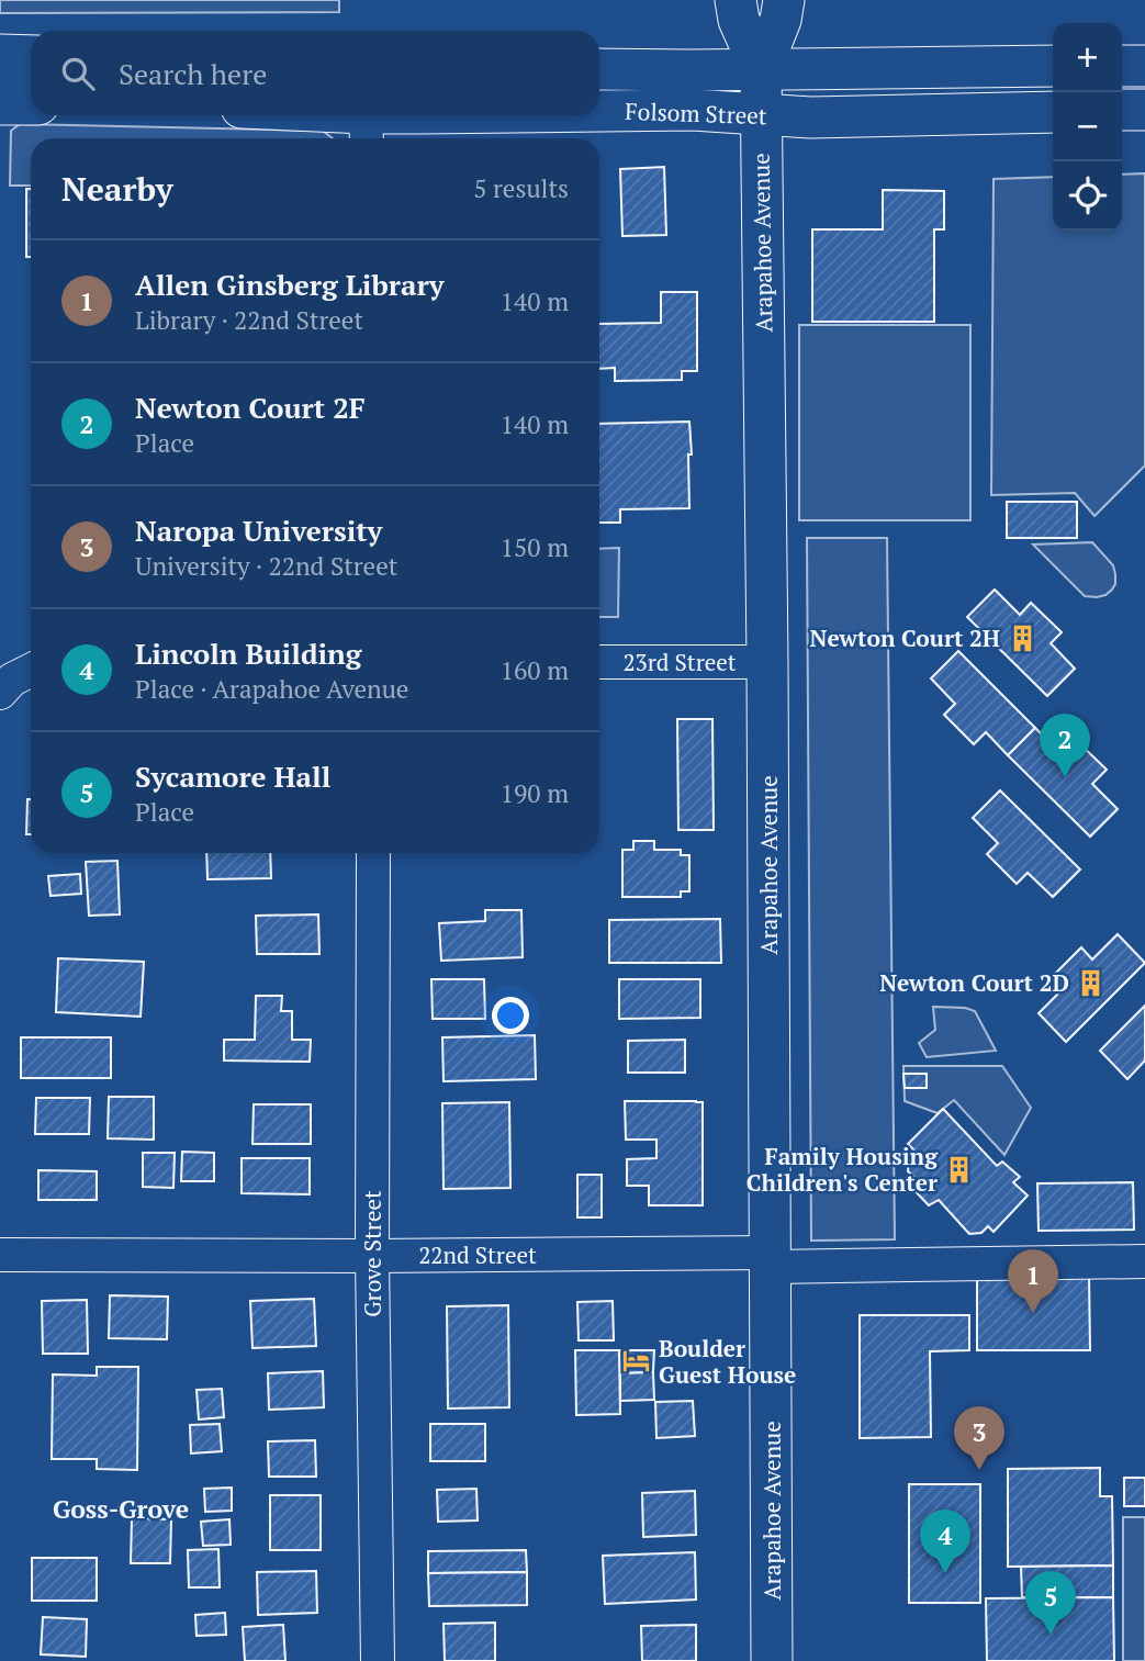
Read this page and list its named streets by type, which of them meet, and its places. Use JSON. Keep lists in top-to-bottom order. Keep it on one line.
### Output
{"streets":{"main road":["Folsom Street","Arapahoe Avenue"],"street":["23rd Street","Grove Street","22nd Street"]},"crossings":[["Folsom Street","Arapahoe Avenue"],["Arapahoe Avenue","23rd Street"],["Arapahoe Avenue","22nd Street"],["Grove Street","22nd Street"]],"districts":["Goss-Grove"],"places":{"building":["Newton Court 2H","Newton Court 2D","Family Housing Children's Center"],"hotel":["Boulder Guest House"]},"page":{"map_buttons":["+","−"],"search":"Search here","heading":["Nearby","5 results"],"list":[{"mark":"1","name":"Allen Ginsberg Library","note":"Library · 22nd Street","value":"140 m"},{"mark":"2","name":"Newton Court 2F","note":"Place","value":"140 m"},{"mark":"3","name":"Naropa University","note":"University · 22nd Street","value":"150 m"},{"mark":"4","name":"Lincoln Building","note":"Place · Arapahoe Avenue","value":"160 m"},{"mark":"5","name":"Sycamore Hall","note":"Place","value":"190 m"}],"pins":["2","1","3","4","5"]}}
